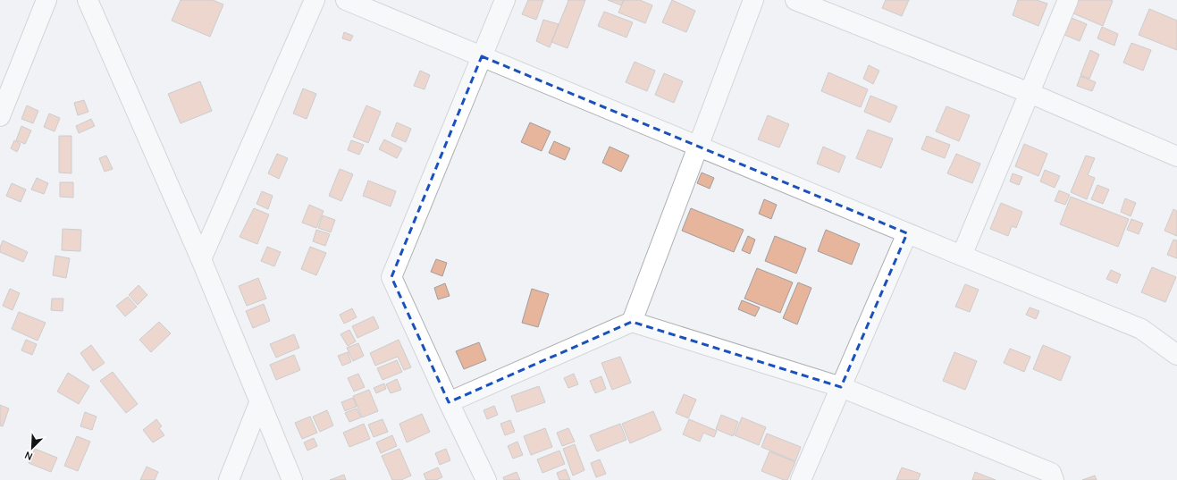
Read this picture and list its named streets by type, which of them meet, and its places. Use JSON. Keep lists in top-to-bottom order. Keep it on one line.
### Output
{"north":"bottom left"}
